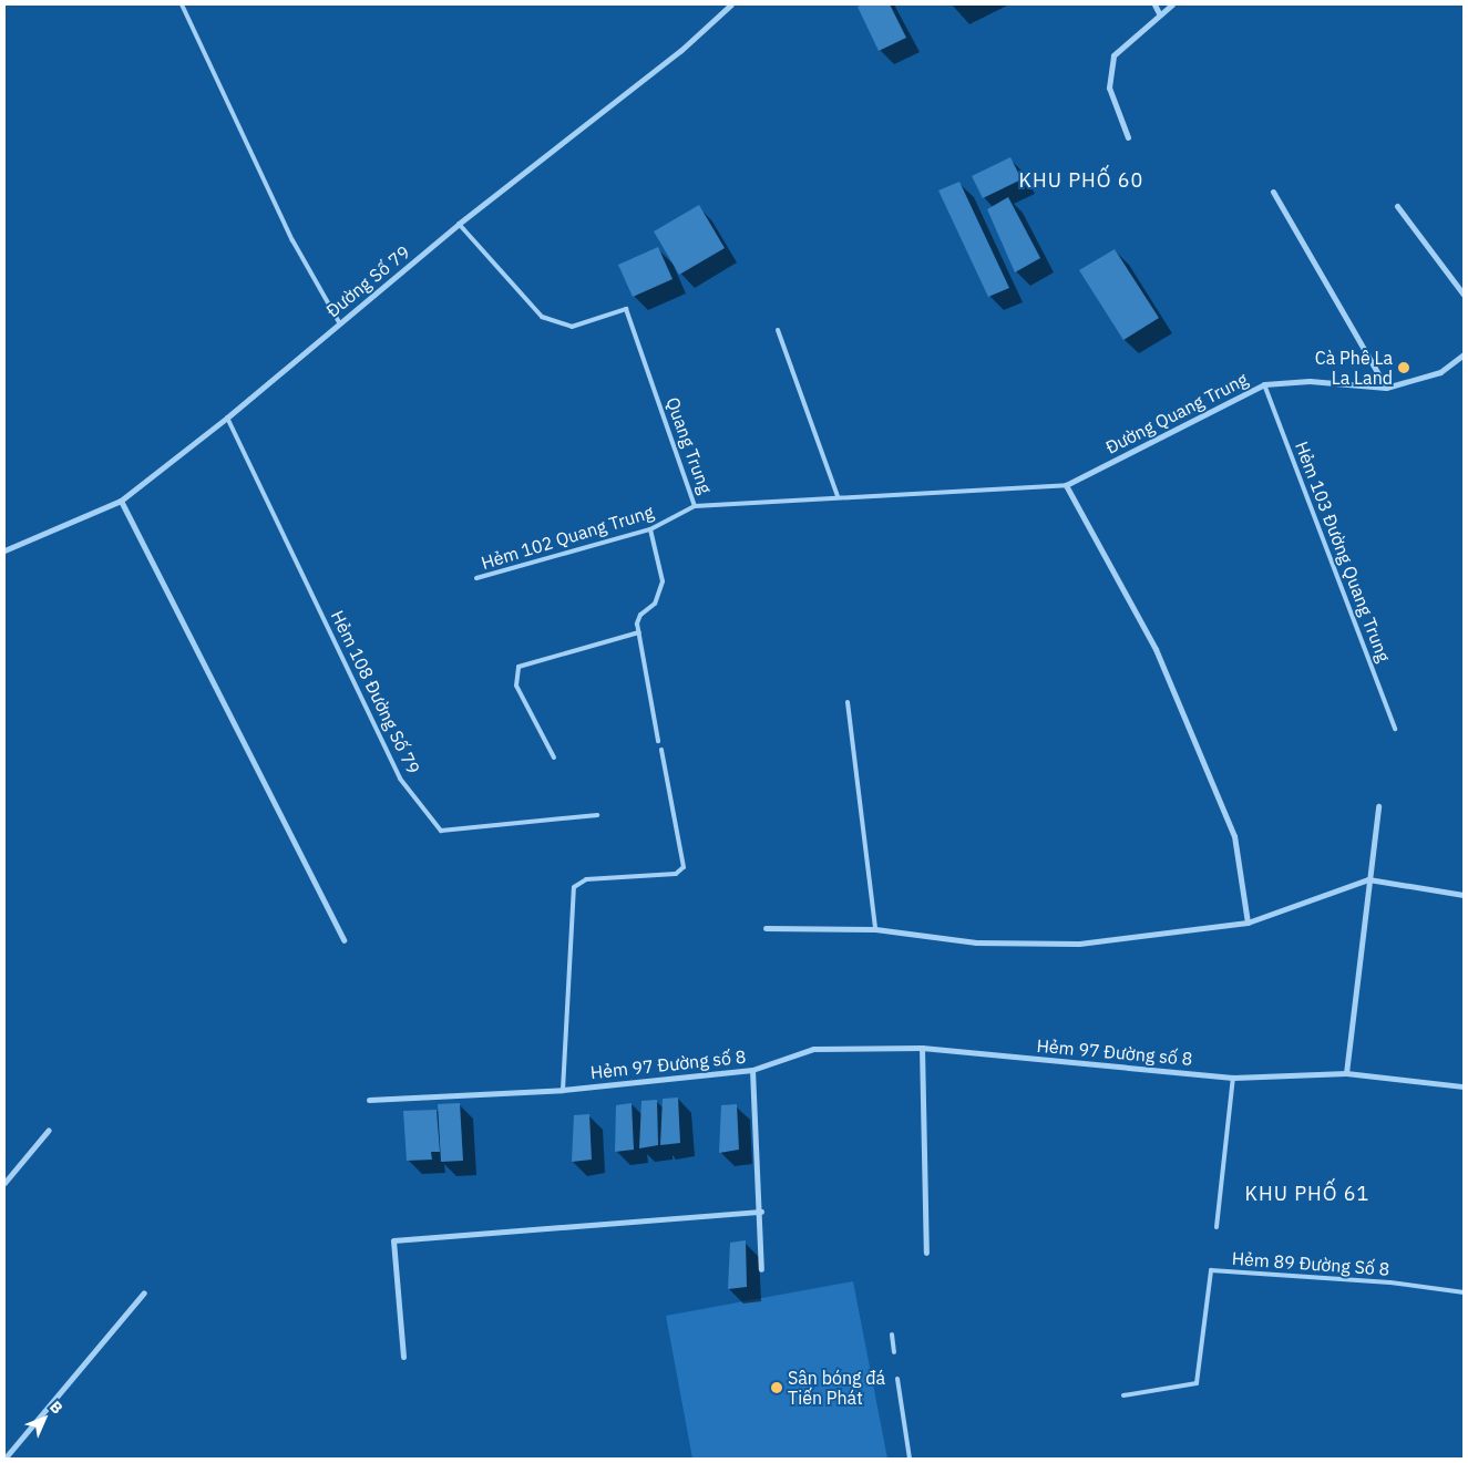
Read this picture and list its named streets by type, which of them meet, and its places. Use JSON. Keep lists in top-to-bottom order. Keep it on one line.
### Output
{"streets":{"street":["Đường Số 79","Đường Quang Trung","Hẻm 97 Đường số 8"],"lane":["Quang Trung","Hẻm 102 Quang Trung","Hẻm 103 Đường Quang Trung","Hẻm 108 Đường Số 79","Hẻm 89 Đường Số 8"]},"crossings":[["Đường Số 79","Quang Trung"],["Đường Số 79","Hẻm 108 Đường Số 79"],["Đường Quang Trung","Quang Trung"],["Đường Quang Trung","Hẻm 103 Đường Quang Trung"],["Quang Trung","Hẻm 102 Quang Trung"]],"districts":["KHU PHỐ 60","KHU PHỐ 61"],"places":["Cà Phê La La Land","Sân bóng đá Tiến Phát"],"north":"top right"}
